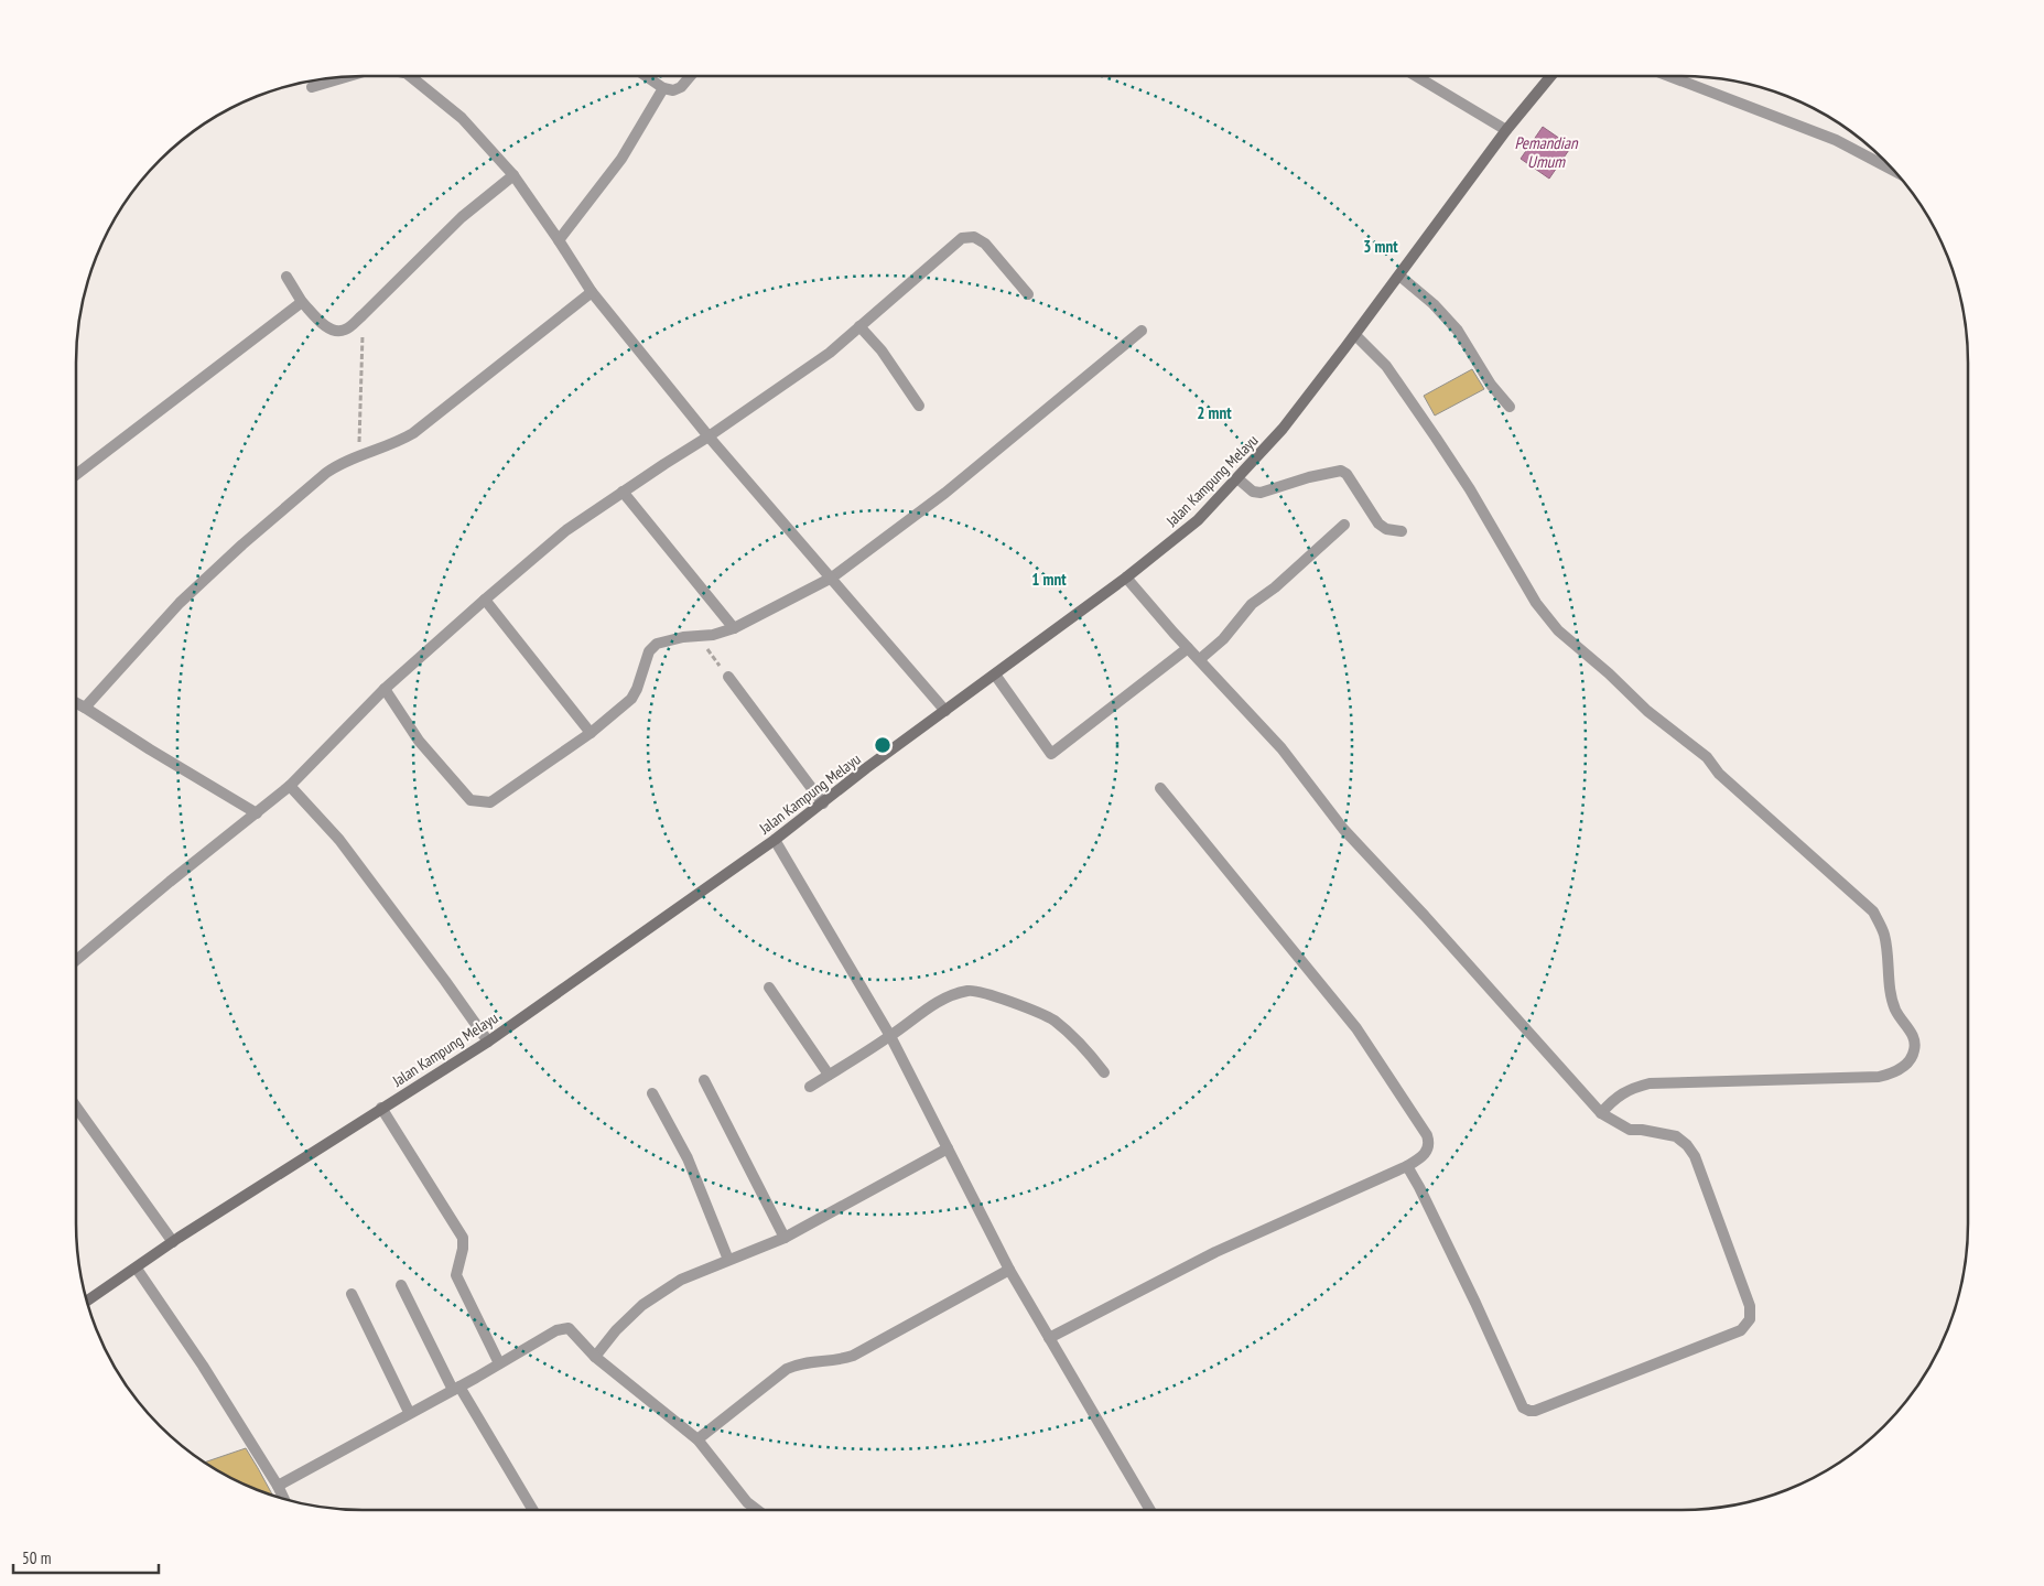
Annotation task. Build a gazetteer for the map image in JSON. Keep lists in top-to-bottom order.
{
  "streets": {
    "main road": ["Jalan Kampung Melayu"]
  },
  "water": ["Pemandian Umum"],
  "scale_bar": "50 m",
  "rings": ["3 mnt", "2 mnt", "1 mnt"]
}
